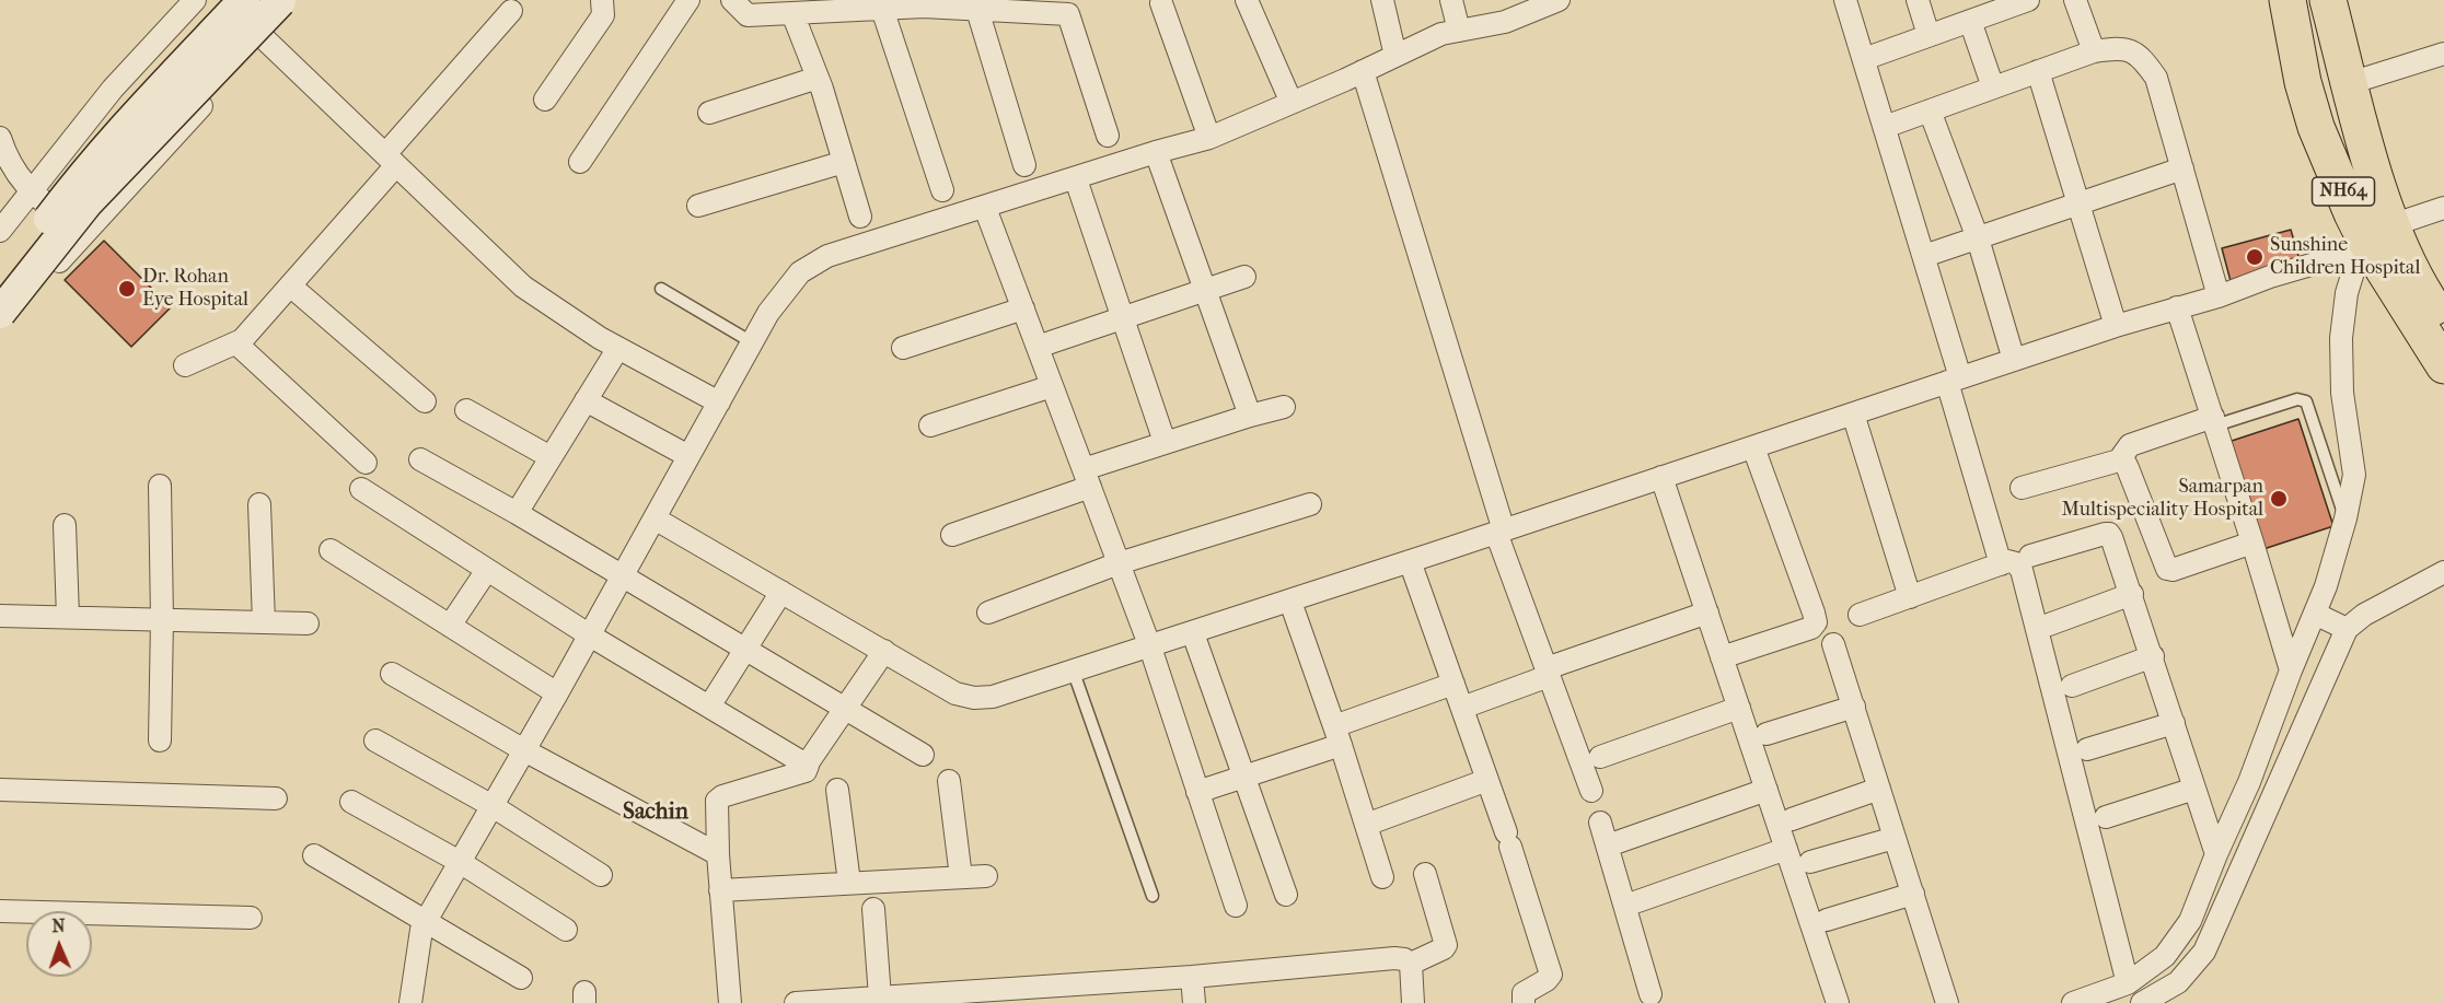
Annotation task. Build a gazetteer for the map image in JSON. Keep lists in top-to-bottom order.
{
  "streets": {
    "highway": ["NH64"]
  },
  "districts": ["Sachin"],
  "places": ["Sunshine Children Hospital", "Dr. Rohan Eye Hospital", "Samarpan Multispeciality Hospital"],
  "north": "top"
}
